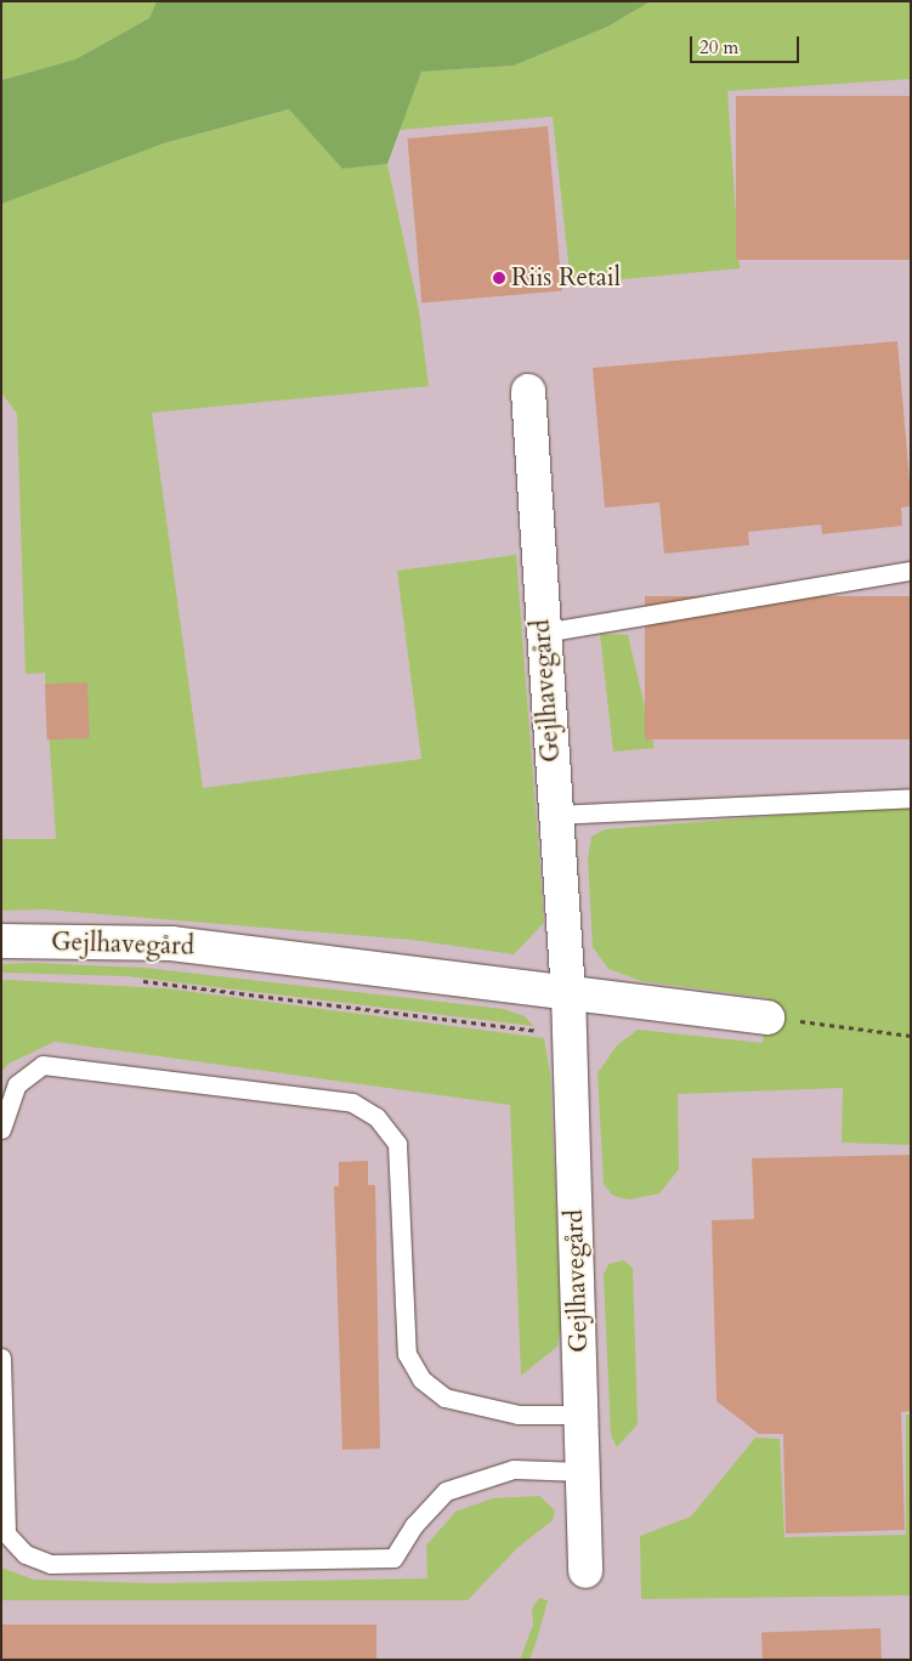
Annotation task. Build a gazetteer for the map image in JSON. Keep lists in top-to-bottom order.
{
  "streets": {
    "street": ["Gejlhavegård"]
  },
  "places": ["Riis Retail"],
  "scale_bar": "20 m"
}
